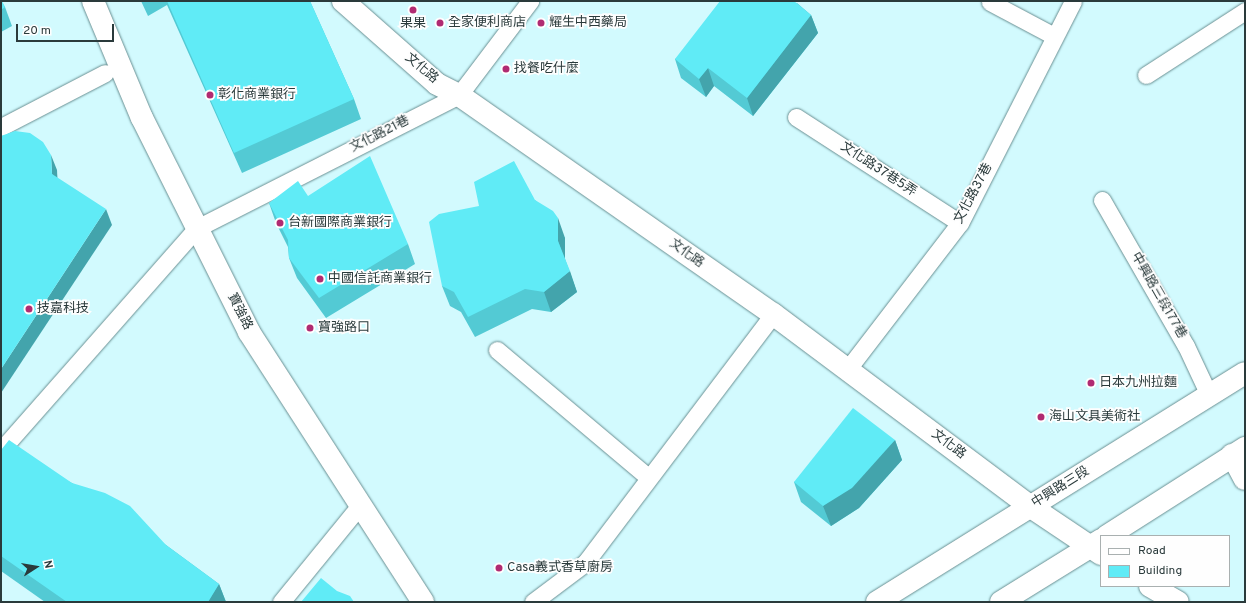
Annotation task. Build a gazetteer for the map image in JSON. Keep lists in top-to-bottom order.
{
  "streets": {
    "street": ["文化路", "寶強路", "中興路三段"],
    "lane": [
      "文化路21巷",
      "文化路37巷5弄",
      "文化路37巷",
      "中興路三段177巷"
    ]
  },
  "crossings": [
    ["文化路", "文化路21巷"],
    ["文化路", "文化路37巷"],
    ["文化路", "中興路三段"],
    ["文化路21巷", "寶強路"],
    ["文化路37巷5弄", "文化路37巷"],
    ["中興路三段177巷", "中興路三段"]
  ],
  "places": [
    "果果",
    "全家便利商店",
    "耀生中西藥局",
    "找餐吃什麼",
    "彰化商業銀行",
    "台新國際商業銀行",
    "中國信託商業銀行",
    "技嘉科技",
    "寶強路口",
    "日本九州拉麵",
    "海山文具美術社",
    "Casa義式香草廚房"
  ],
  "legend": ["Road", "Building"],
  "scale_bar": "20 m",
  "north": "right"
}
